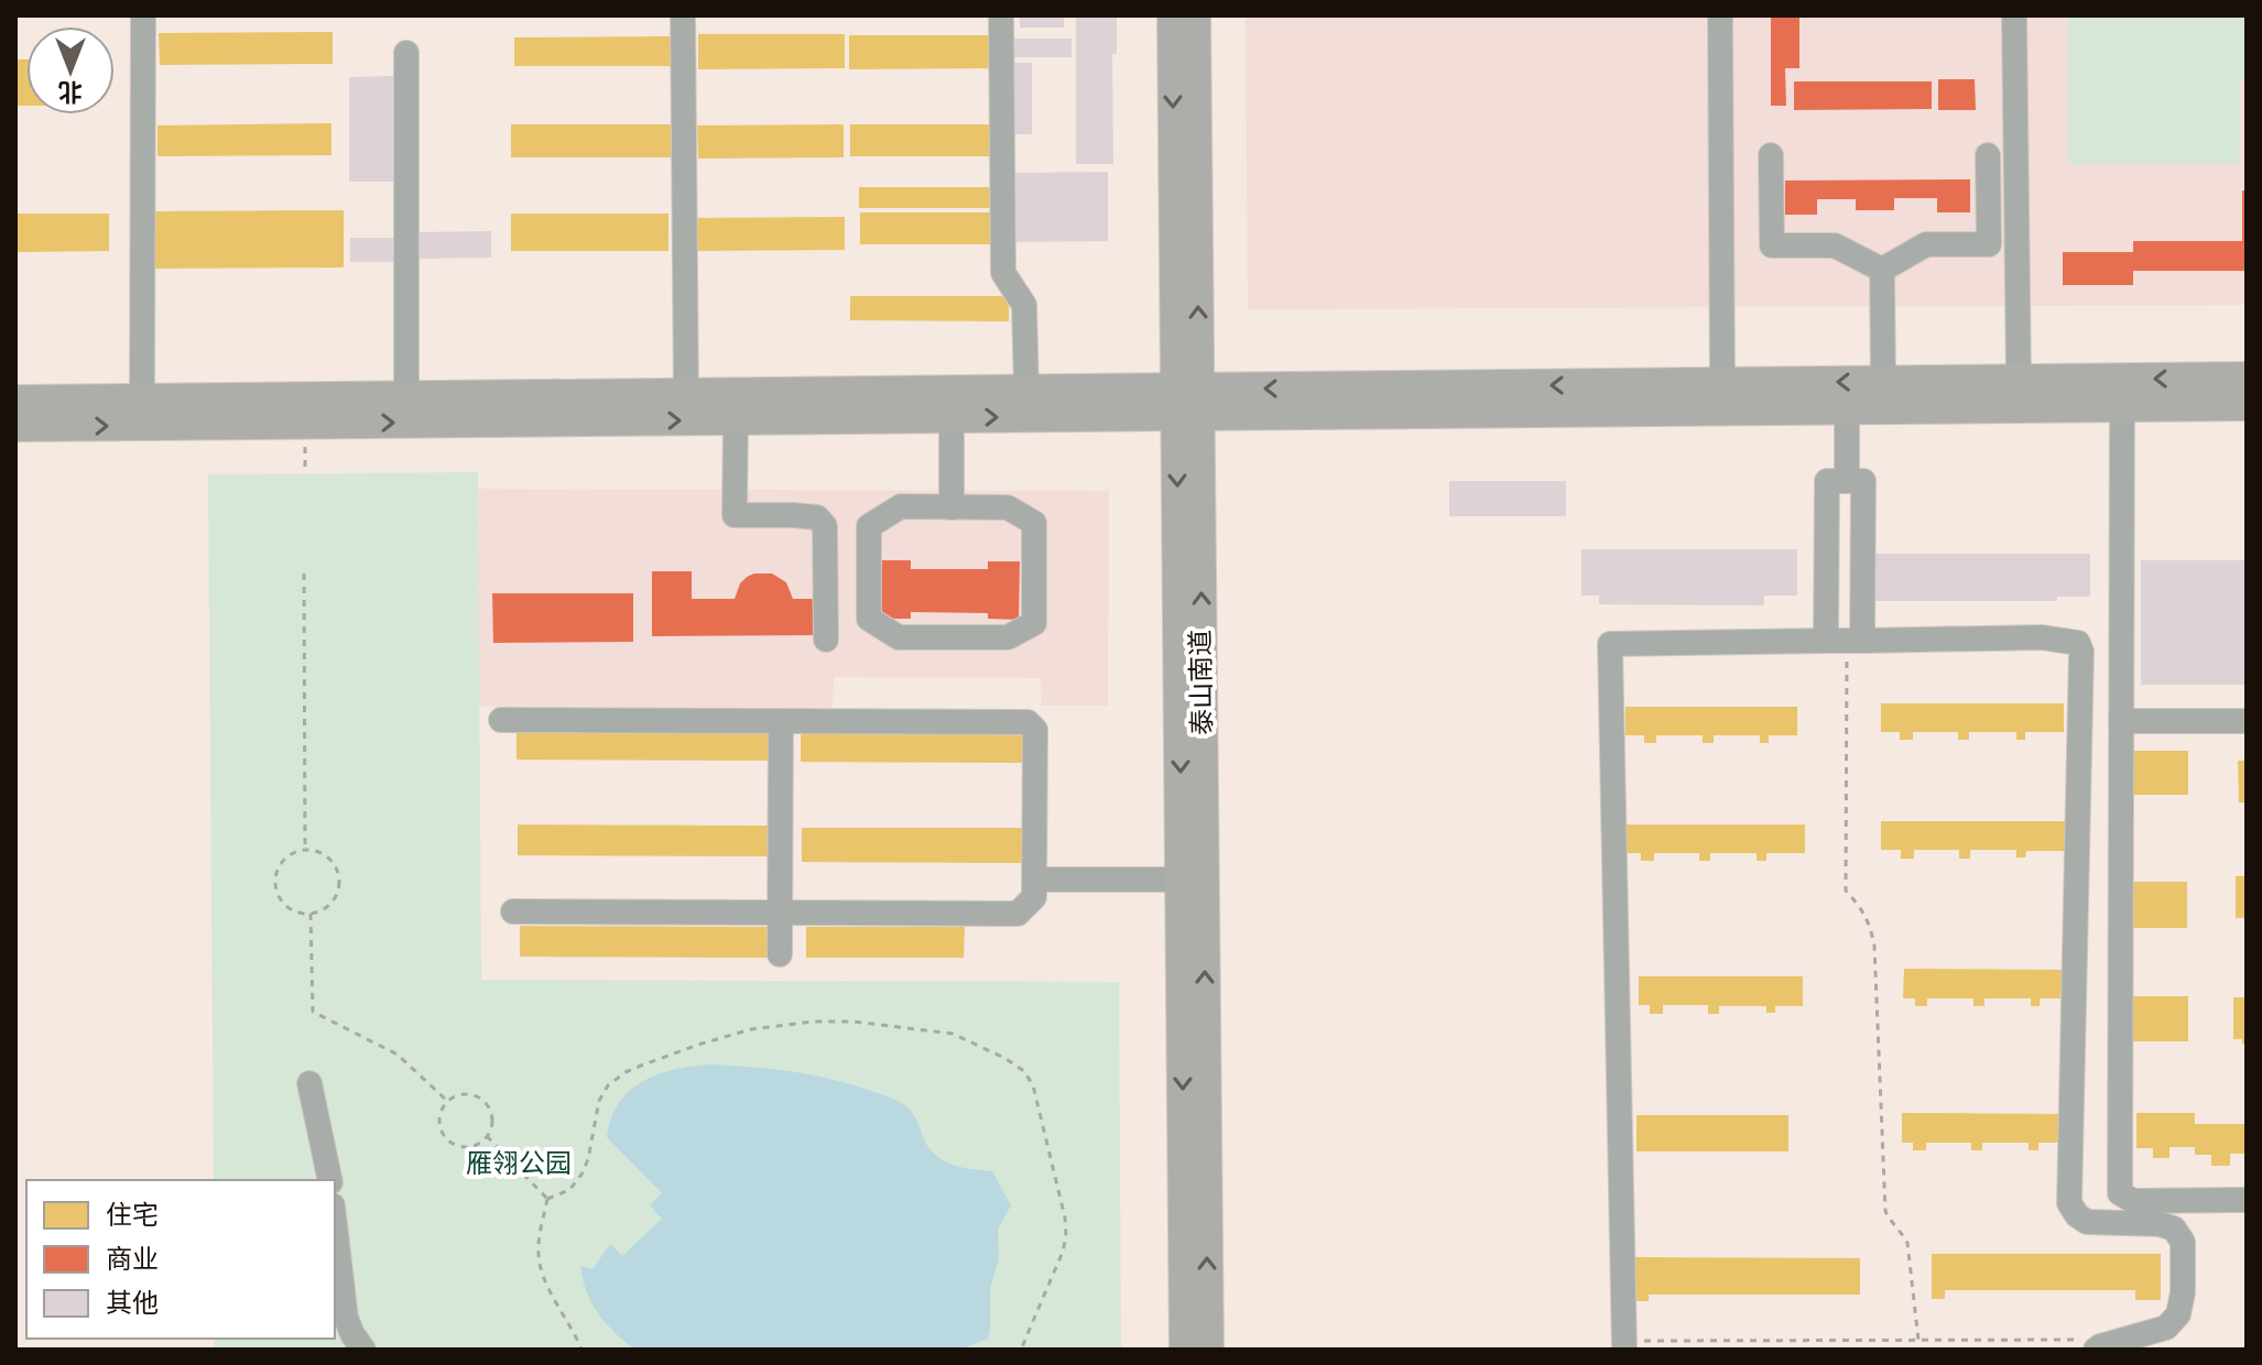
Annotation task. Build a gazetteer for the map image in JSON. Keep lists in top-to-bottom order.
{
  "streets": {
    "main road": ["泰山南道"]
  },
  "parks": ["雁翎公园"],
  "legend": ["住宅", "商业", "其他"],
  "north": "bottom"
}
